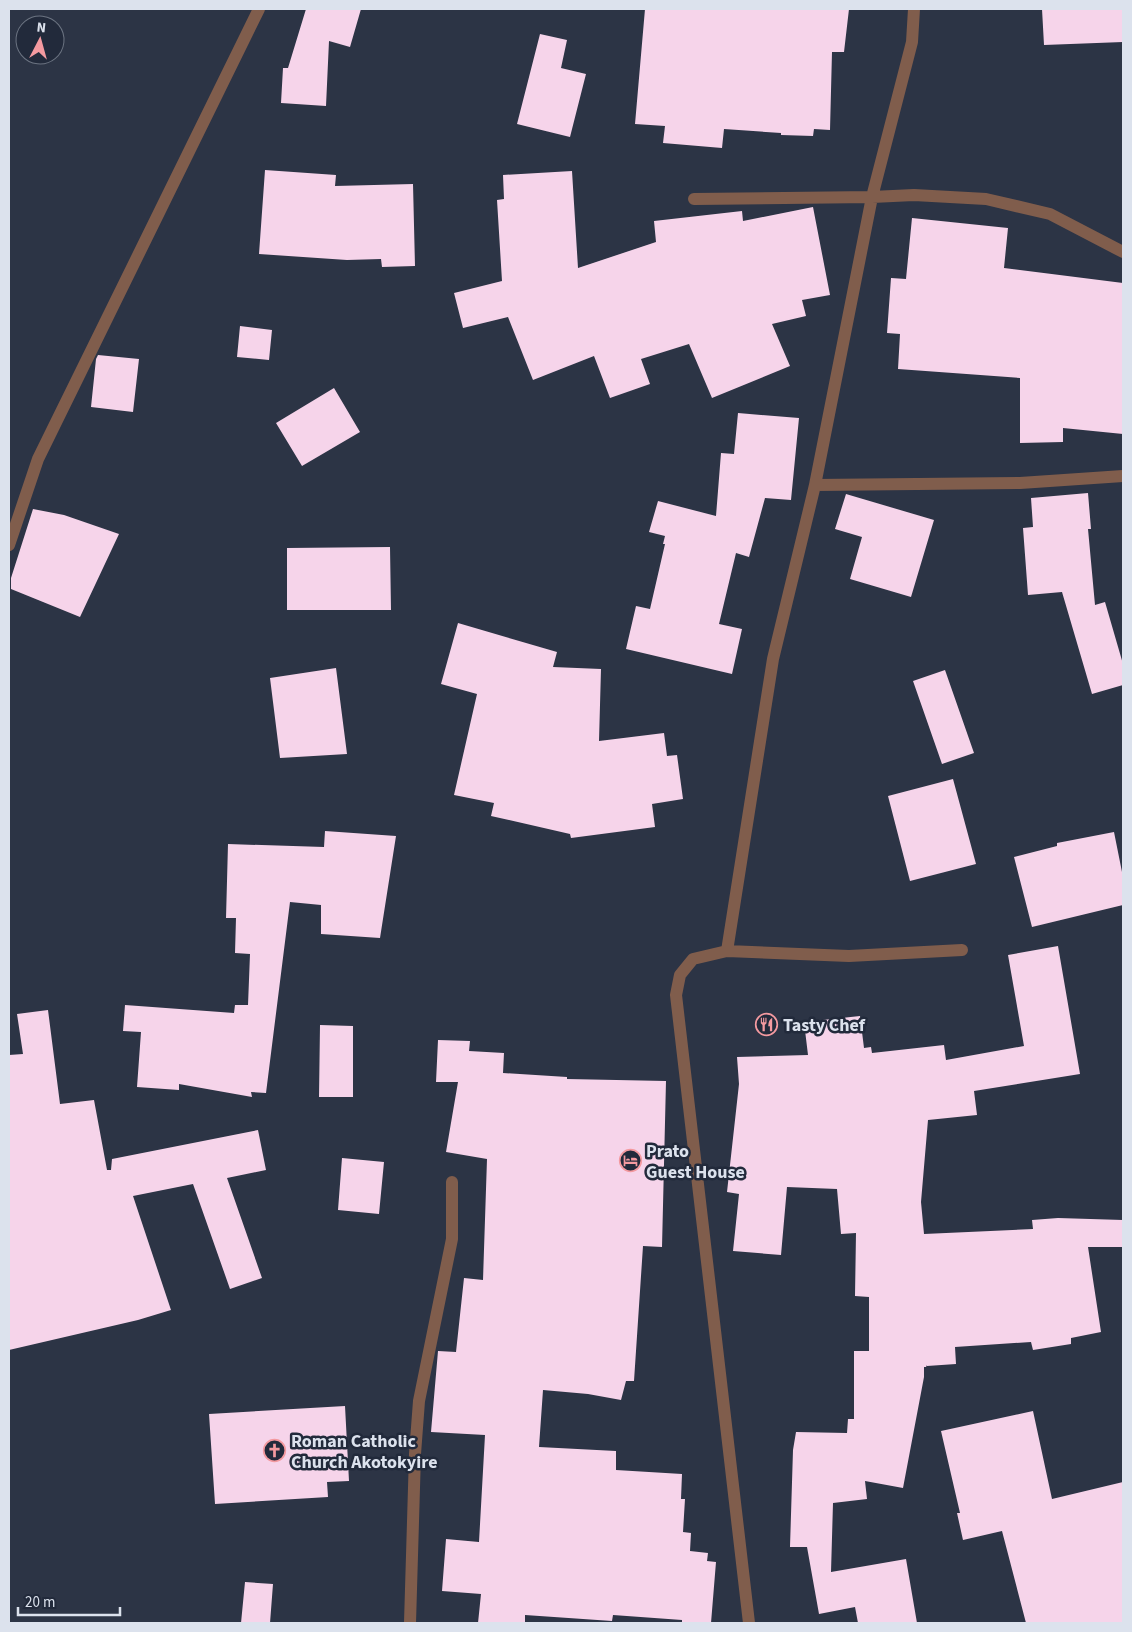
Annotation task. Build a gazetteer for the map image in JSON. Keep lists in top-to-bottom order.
{
  "places": {
    "restaurant": ["Tasty Chef"],
    "hotel": ["Prato Guest House"],
    "church": ["Roman Catholic Church Akotokyire"]
  },
  "scale_bar": "20 m",
  "north": "top"
}
